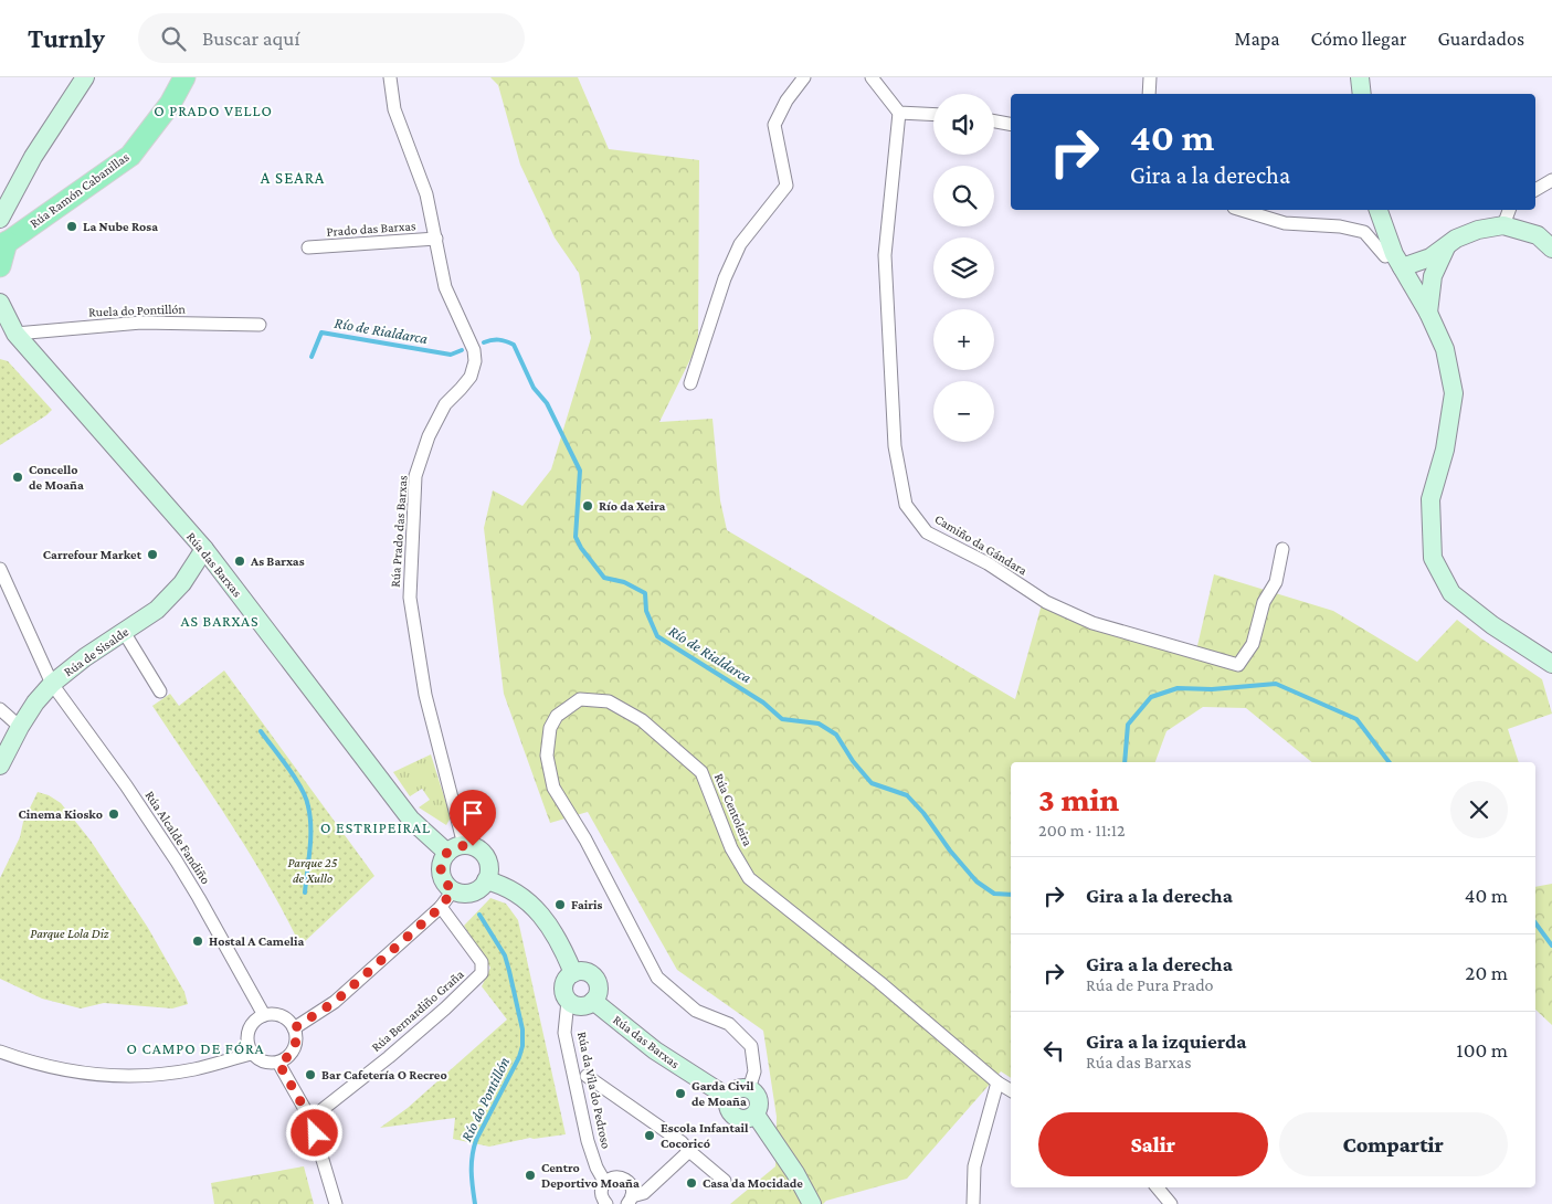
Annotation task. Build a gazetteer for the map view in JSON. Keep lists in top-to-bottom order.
{
  "streets": {
    "main road": ["Rúa Ramón Cabanillas"],
    "street": [
      "Prado das Barxas",
      "Ruela do Pontillón",
      "Rúa Prado das Barxas",
      "Camiño da Gándara",
      "Rúa das Barxas",
      "Rúa de Sisalde",
      "Rúa Centoleira",
      "Rúa Alcalde Fandiño",
      "Rúa Bernardiño Graña",
      "Rúa da Vila do Pedroso"
    ]
  },
  "crossings": [
    ["Prado das Barxas", "Rúa Prado das Barxas"],
    ["Ruela do Pontillón", "Rúa das Barxas"],
    ["Rúa Prado das Barxas", "Rúa das Barxas"],
    ["Rúa das Barxas", "Rúa de Sisalde"],
    ["Rúa das Barxas", "Rúa Centoleira"],
    ["Rúa das Barxas", "Rúa da Vila do Pedroso"],
    ["Rúa de Sisalde", "Rúa Alcalde Fandiño"]
  ],
  "districts": [
    "O PRADO VELLO",
    "A SEARA",
    "AS BARXAS",
    "O ESTRIPEIRAL",
    "O CAMPO DE FÓRA"
  ],
  "water": ["Río de Rialdarca", "Río do Pontillón"],
  "parks": ["Parque 25 de Xullo", "Parque Lola Diz"],
  "places": [
    "La Nube Rosa",
    "Concello de Moaña",
    "Río da Xeira",
    "Carrefour Market",
    "As Barxas",
    "Cinema Kiosko",
    "Fairis",
    "Hostal A Camelia",
    "Bar Cafetería O Recreo",
    "Garda Civil de Moaña",
    "Escola Infantail Cocoricó",
    "Centro Deportivo Moaña",
    "Casa da Mocidade"
  ],
  "page": {
    "header": "Turnly",
    "search": "Buscar aquí",
    "nav": ["Mapa", "Cómo llegar", "Guardados"],
    "map_buttons": ["+", "−"],
    "turn": ["40 m", "Gira a la derecha"],
    "heading": ["3 min", "200 m · 11:12"],
    "list": [
      {
        "name": "Gira a la derecha",
        "value": "40 m"
      },
      {
        "name": "Gira a la derecha",
        "note": "Rúa de Pura Prado",
        "value": "20 m"
      },
      {
        "name": "Gira a la izquierda",
        "note": "Rúa das Barxas",
        "value": "100 m"
      }
    ],
    "buttons": ["Salir", "Compartir"]
  }
}
